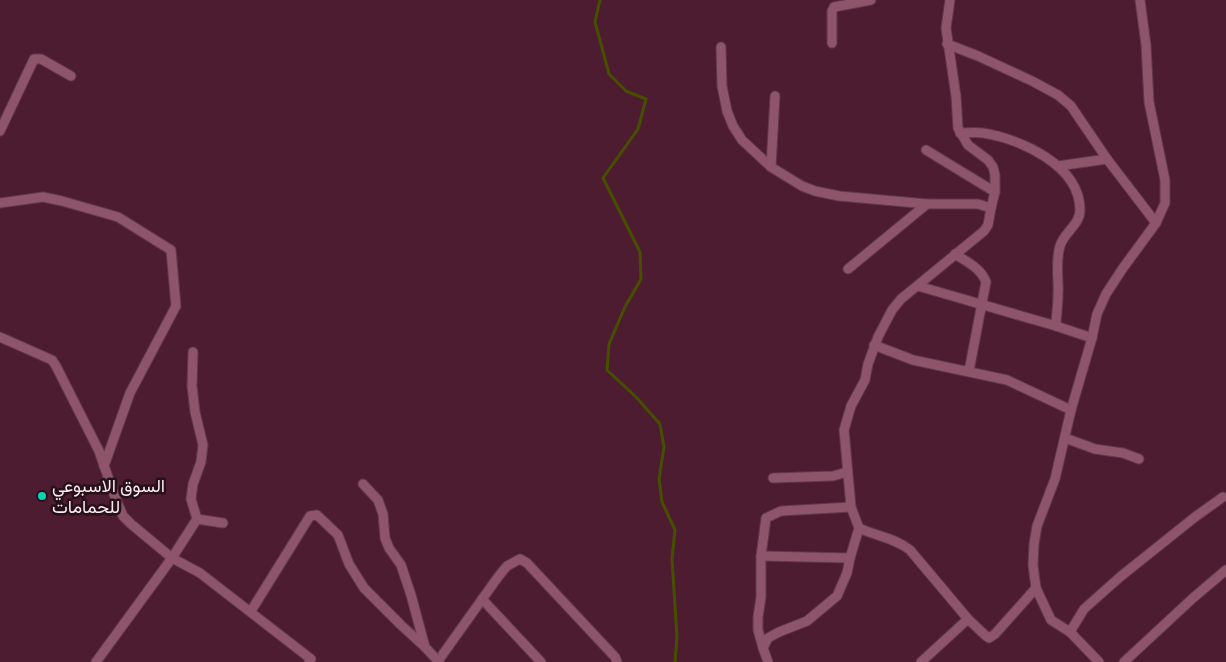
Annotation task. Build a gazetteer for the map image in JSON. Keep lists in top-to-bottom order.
{
  "places": ["السوق الاسبوعي للحمامات"]
}
